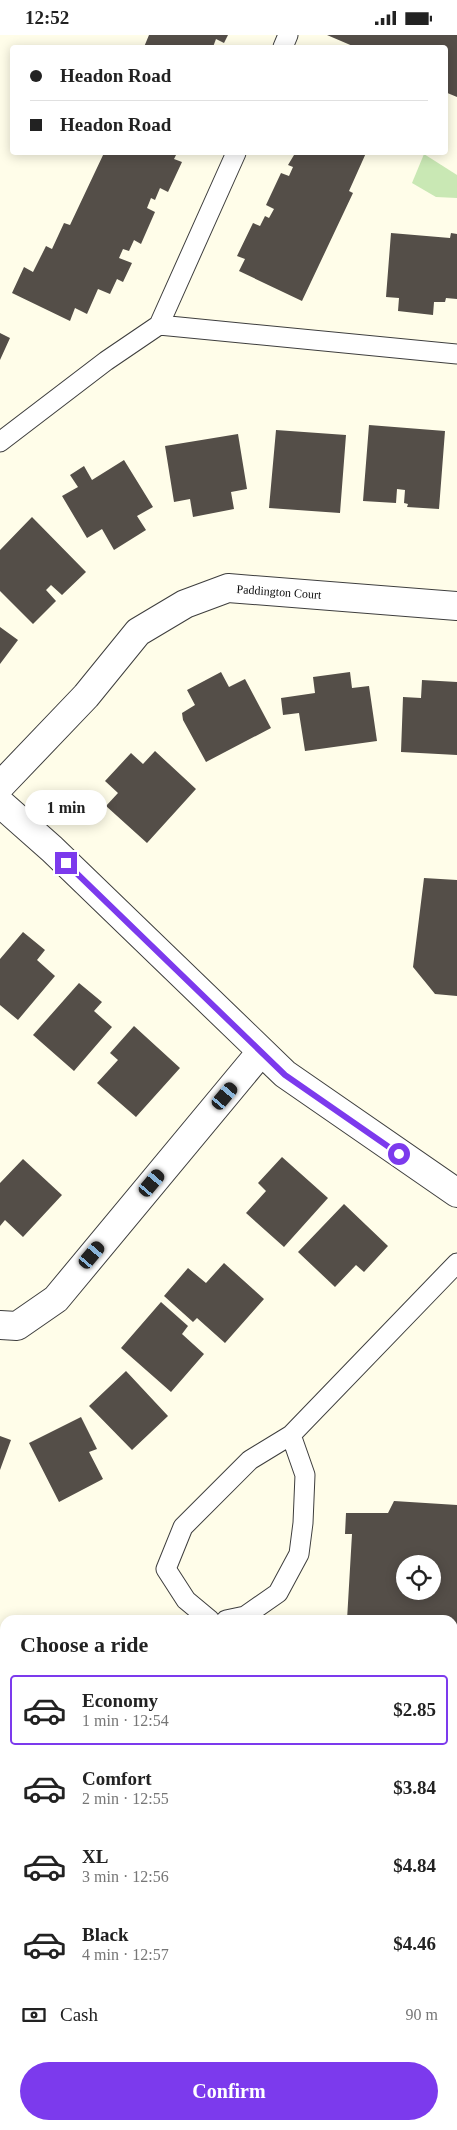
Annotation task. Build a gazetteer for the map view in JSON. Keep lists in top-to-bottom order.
{
  "streets": {
    "street": ["Paddington Court"]
  },
  "page": {
    "status": "12:52",
    "banner": ["Headon Road", "Headon Road"],
    "bubble": "1 min",
    "heading": "Choose a ride",
    "list": [
      {
        "name": "Economy",
        "note": "1 min · 12:54",
        "value": "$2.85"
      },
      {
        "name": "Comfort",
        "note": "2 min · 12:55",
        "value": "$3.84"
      },
      {
        "name": "XL",
        "note": "3 min · 12:56",
        "value": "$4.84"
      },
      {
        "name": "Black",
        "note": "4 min · 12:57",
        "value": "$4.46"
      }
    ],
    "pay": ["Cash", "90 m"],
    "buttons": "Confirm"
  }
}
